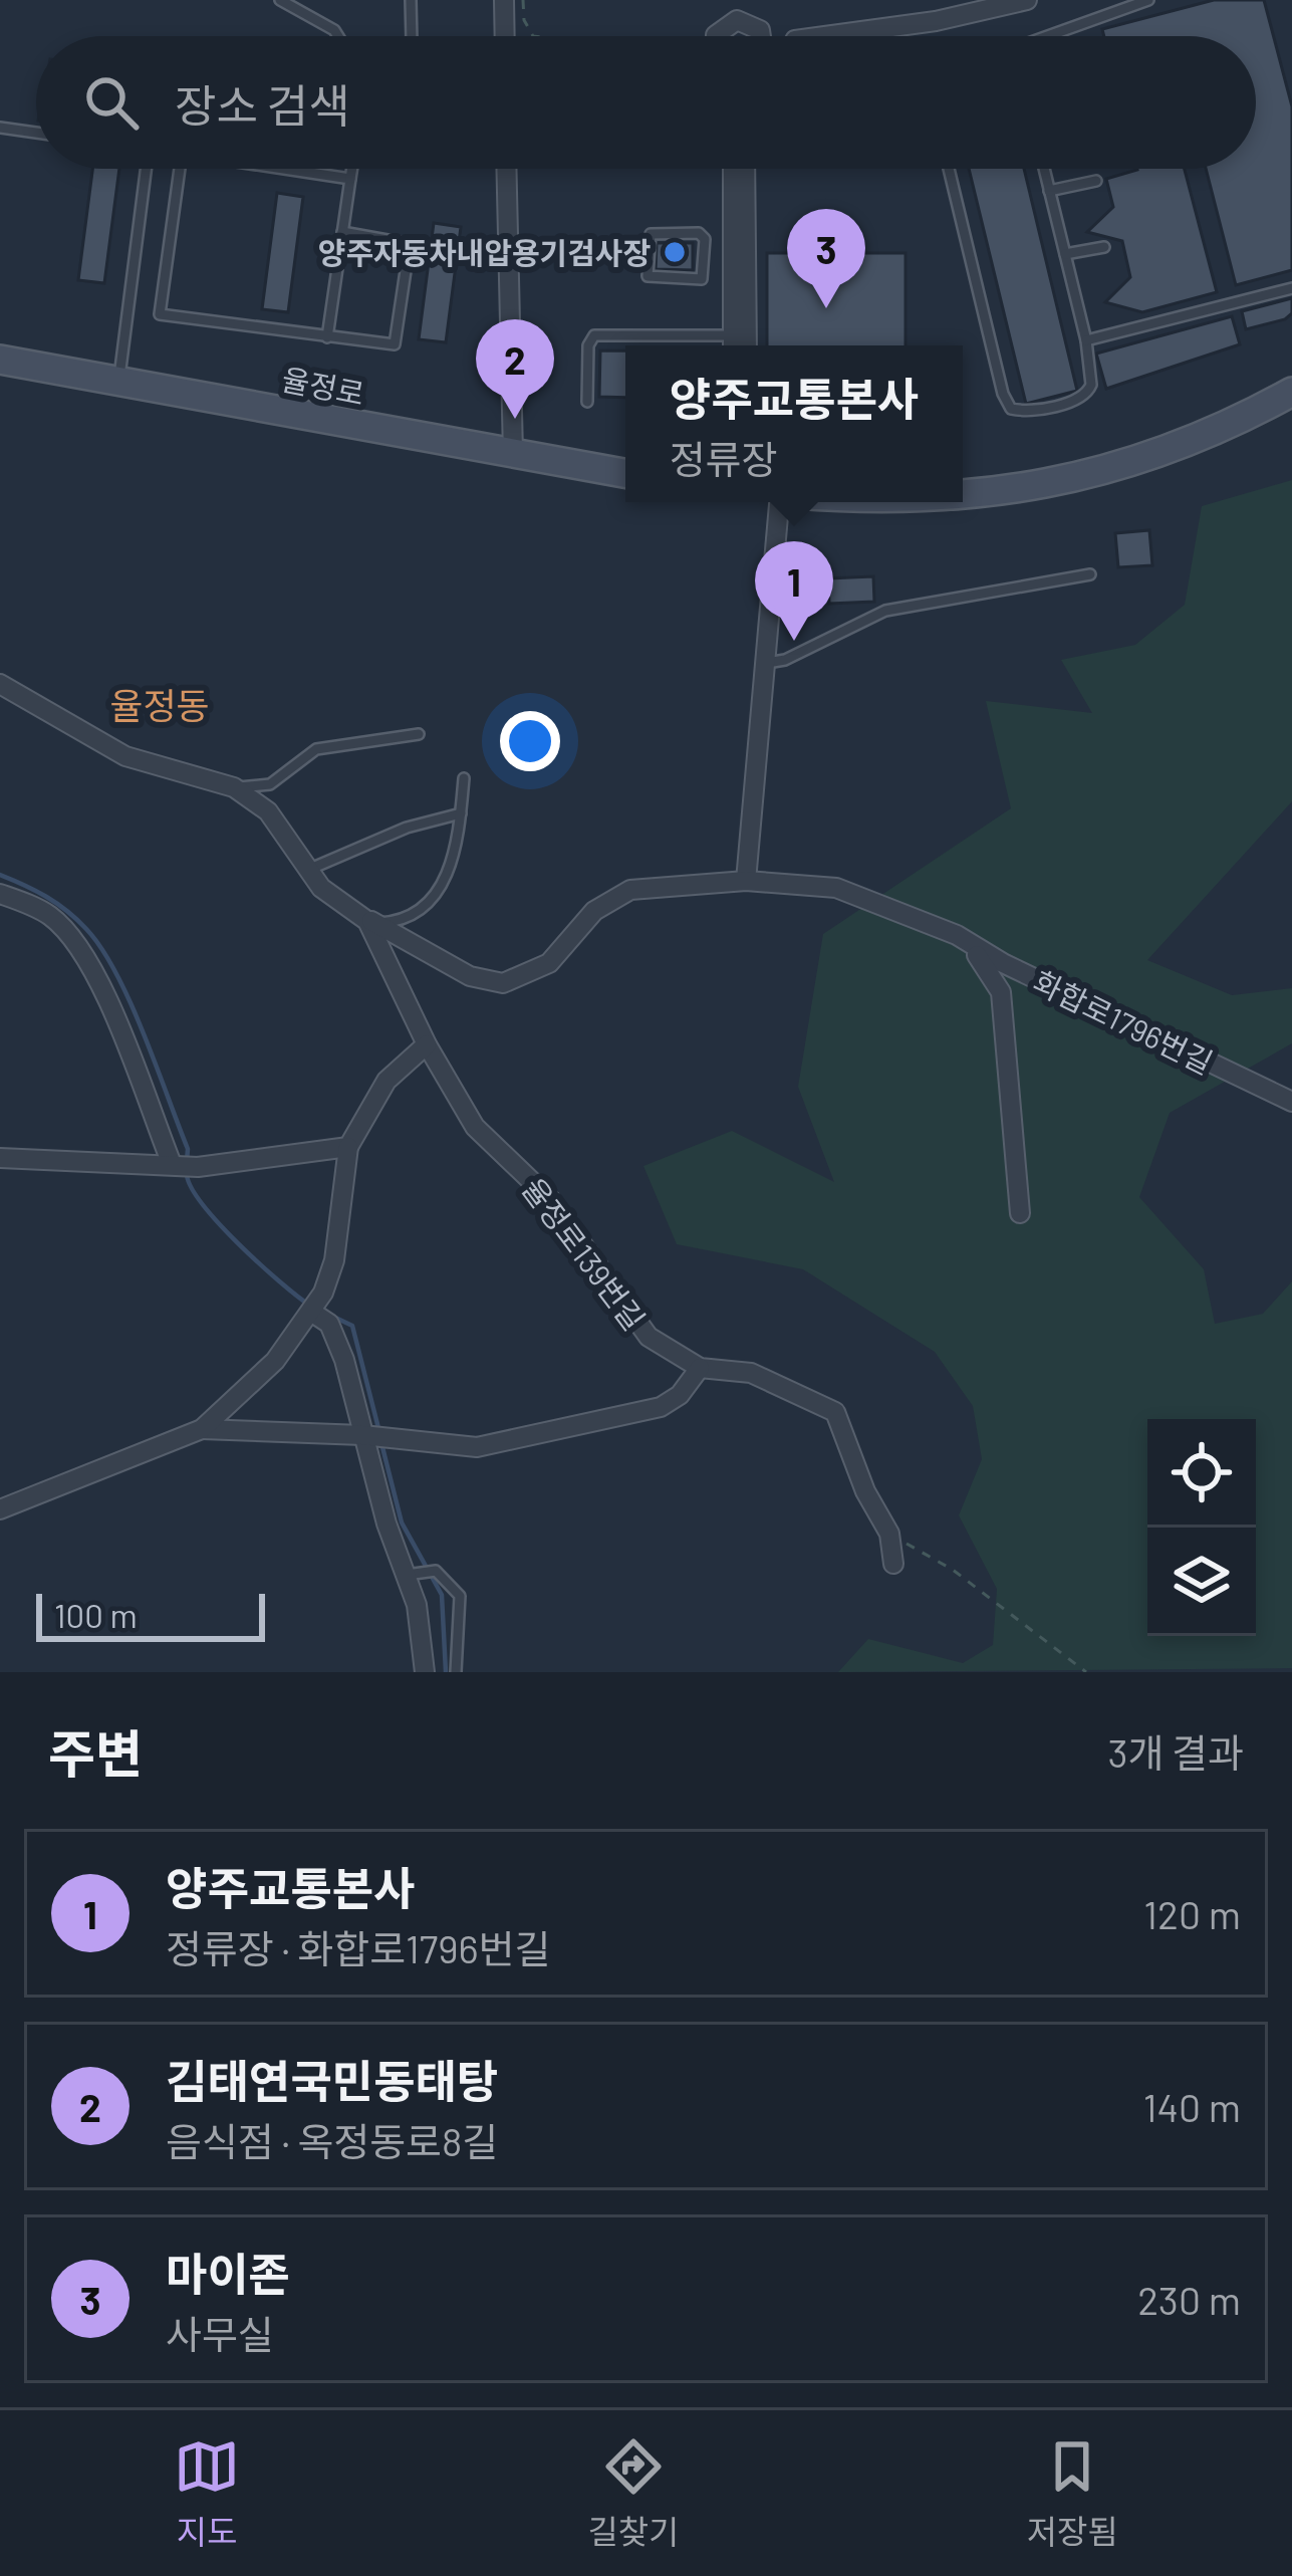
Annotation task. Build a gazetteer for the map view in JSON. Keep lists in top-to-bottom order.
{
  "streets": {
    "main road": ["율정로"],
    "street": ["화합로1796번길", "율정로139번길"]
  },
  "crossings": [
    ["화합로1796번길", "율정로139번길"]
  ],
  "districts": ["율정동"],
  "places": ["양주자동차내압용기검사장"],
  "scale_bar": "100 m",
  "page": {
    "search": "장소 검색",
    "pins": ["3", "2", "1"],
    "popup": ["양주교통본사", "정류장"],
    "scale": "100 m",
    "heading": ["주변", "3개 결과"],
    "list": [
      {
        "mark": "1",
        "name": "양주교통본사",
        "note": "정류장 · 화합로1796번길",
        "value": "120 m"
      },
      {
        "mark": "2",
        "name": "김태연국민동태탕",
        "note": "음식점 · 옥정동로8길",
        "value": "140 m"
      },
      {
        "mark": "3",
        "name": "마이존",
        "note": "사무실",
        "value": "230 m"
      }
    ],
    "nav": ["지도", "길찾기", "저장됨"]
  }
}
